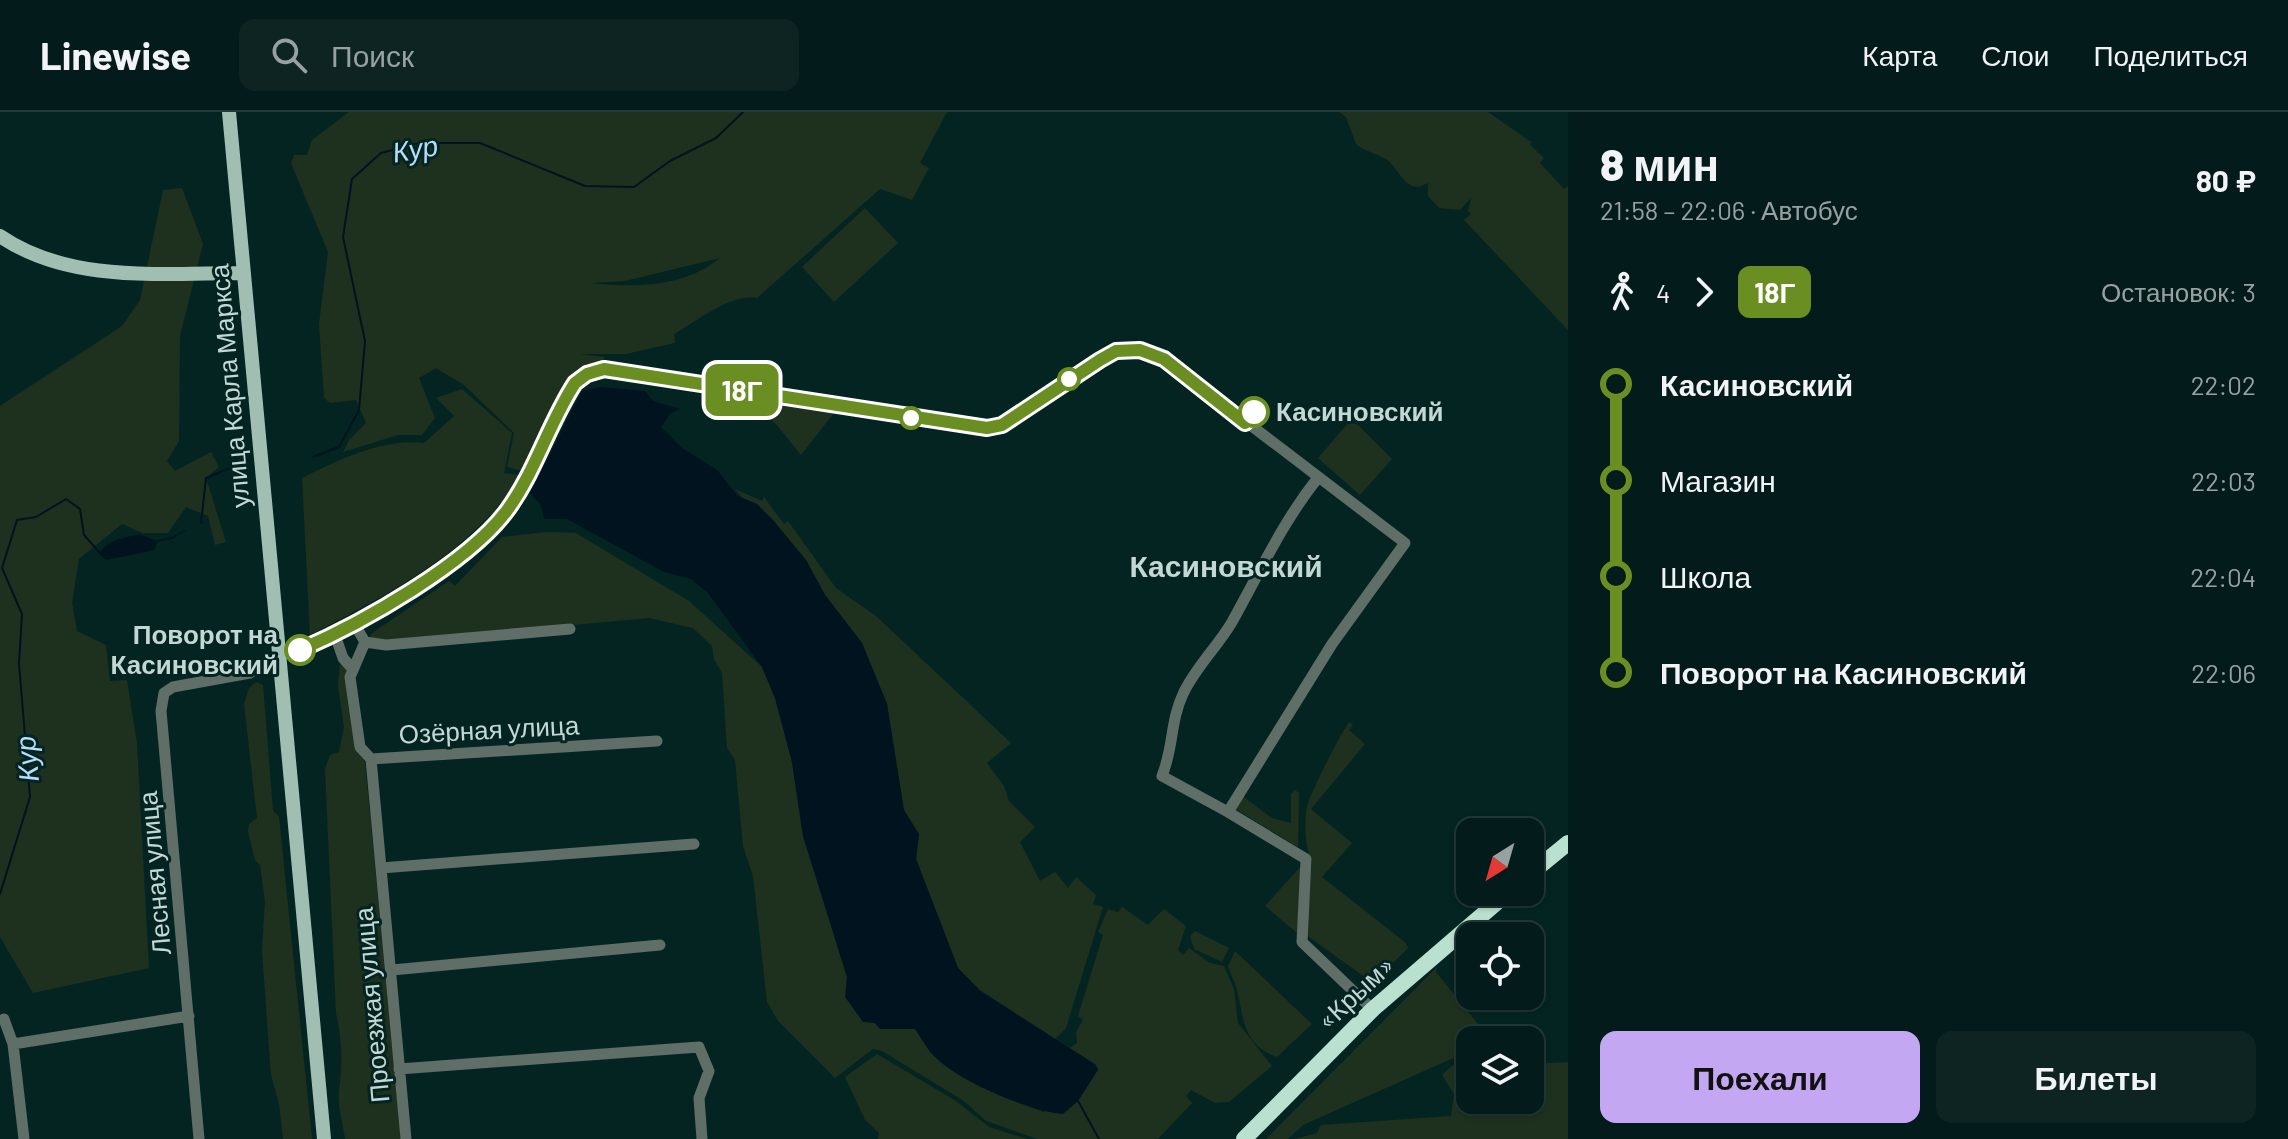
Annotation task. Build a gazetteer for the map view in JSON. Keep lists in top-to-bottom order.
{
  "streets": {
    "highway": ["«Крым»"],
    "main road": ["улица Карла Маркса"],
    "street": ["Озёрная улица", "Лесная улица", "Проезжая улица"]
  },
  "crossings": [
    ["улица Карла Маркса", "Лесная улица"],
    ["Озёрная улица", "Проезжая улица"]
  ],
  "districts": ["Касиновский"],
  "water": ["Кур"],
  "places": ["Касиновский", "Поворот на Касиновский"],
  "lines": ["bus line 18Г"],
  "north": "bottom left",
  "page": {
    "header": "Linewise",
    "search": "Поиск",
    "nav": ["Карта", "Слои", "Поделиться"],
    "on_map": "18Г",
    "heading": ["8 мин", "21:58 – 22:06 · Автобус", "80 ₽"],
    "legs": ["4", "18Г", "Остановок: 3"],
    "list": [
      {
        "name": "Касиновский",
        "value": "22:02"
      },
      {
        "name": "Магазин",
        "value": "22:03"
      },
      {
        "name": "Школа",
        "value": "22:04"
      },
      {
        "name": "Поворот на Касиновский",
        "value": "22:06"
      }
    ],
    "buttons": ["Поехали", "Билеты"]
  }
}
